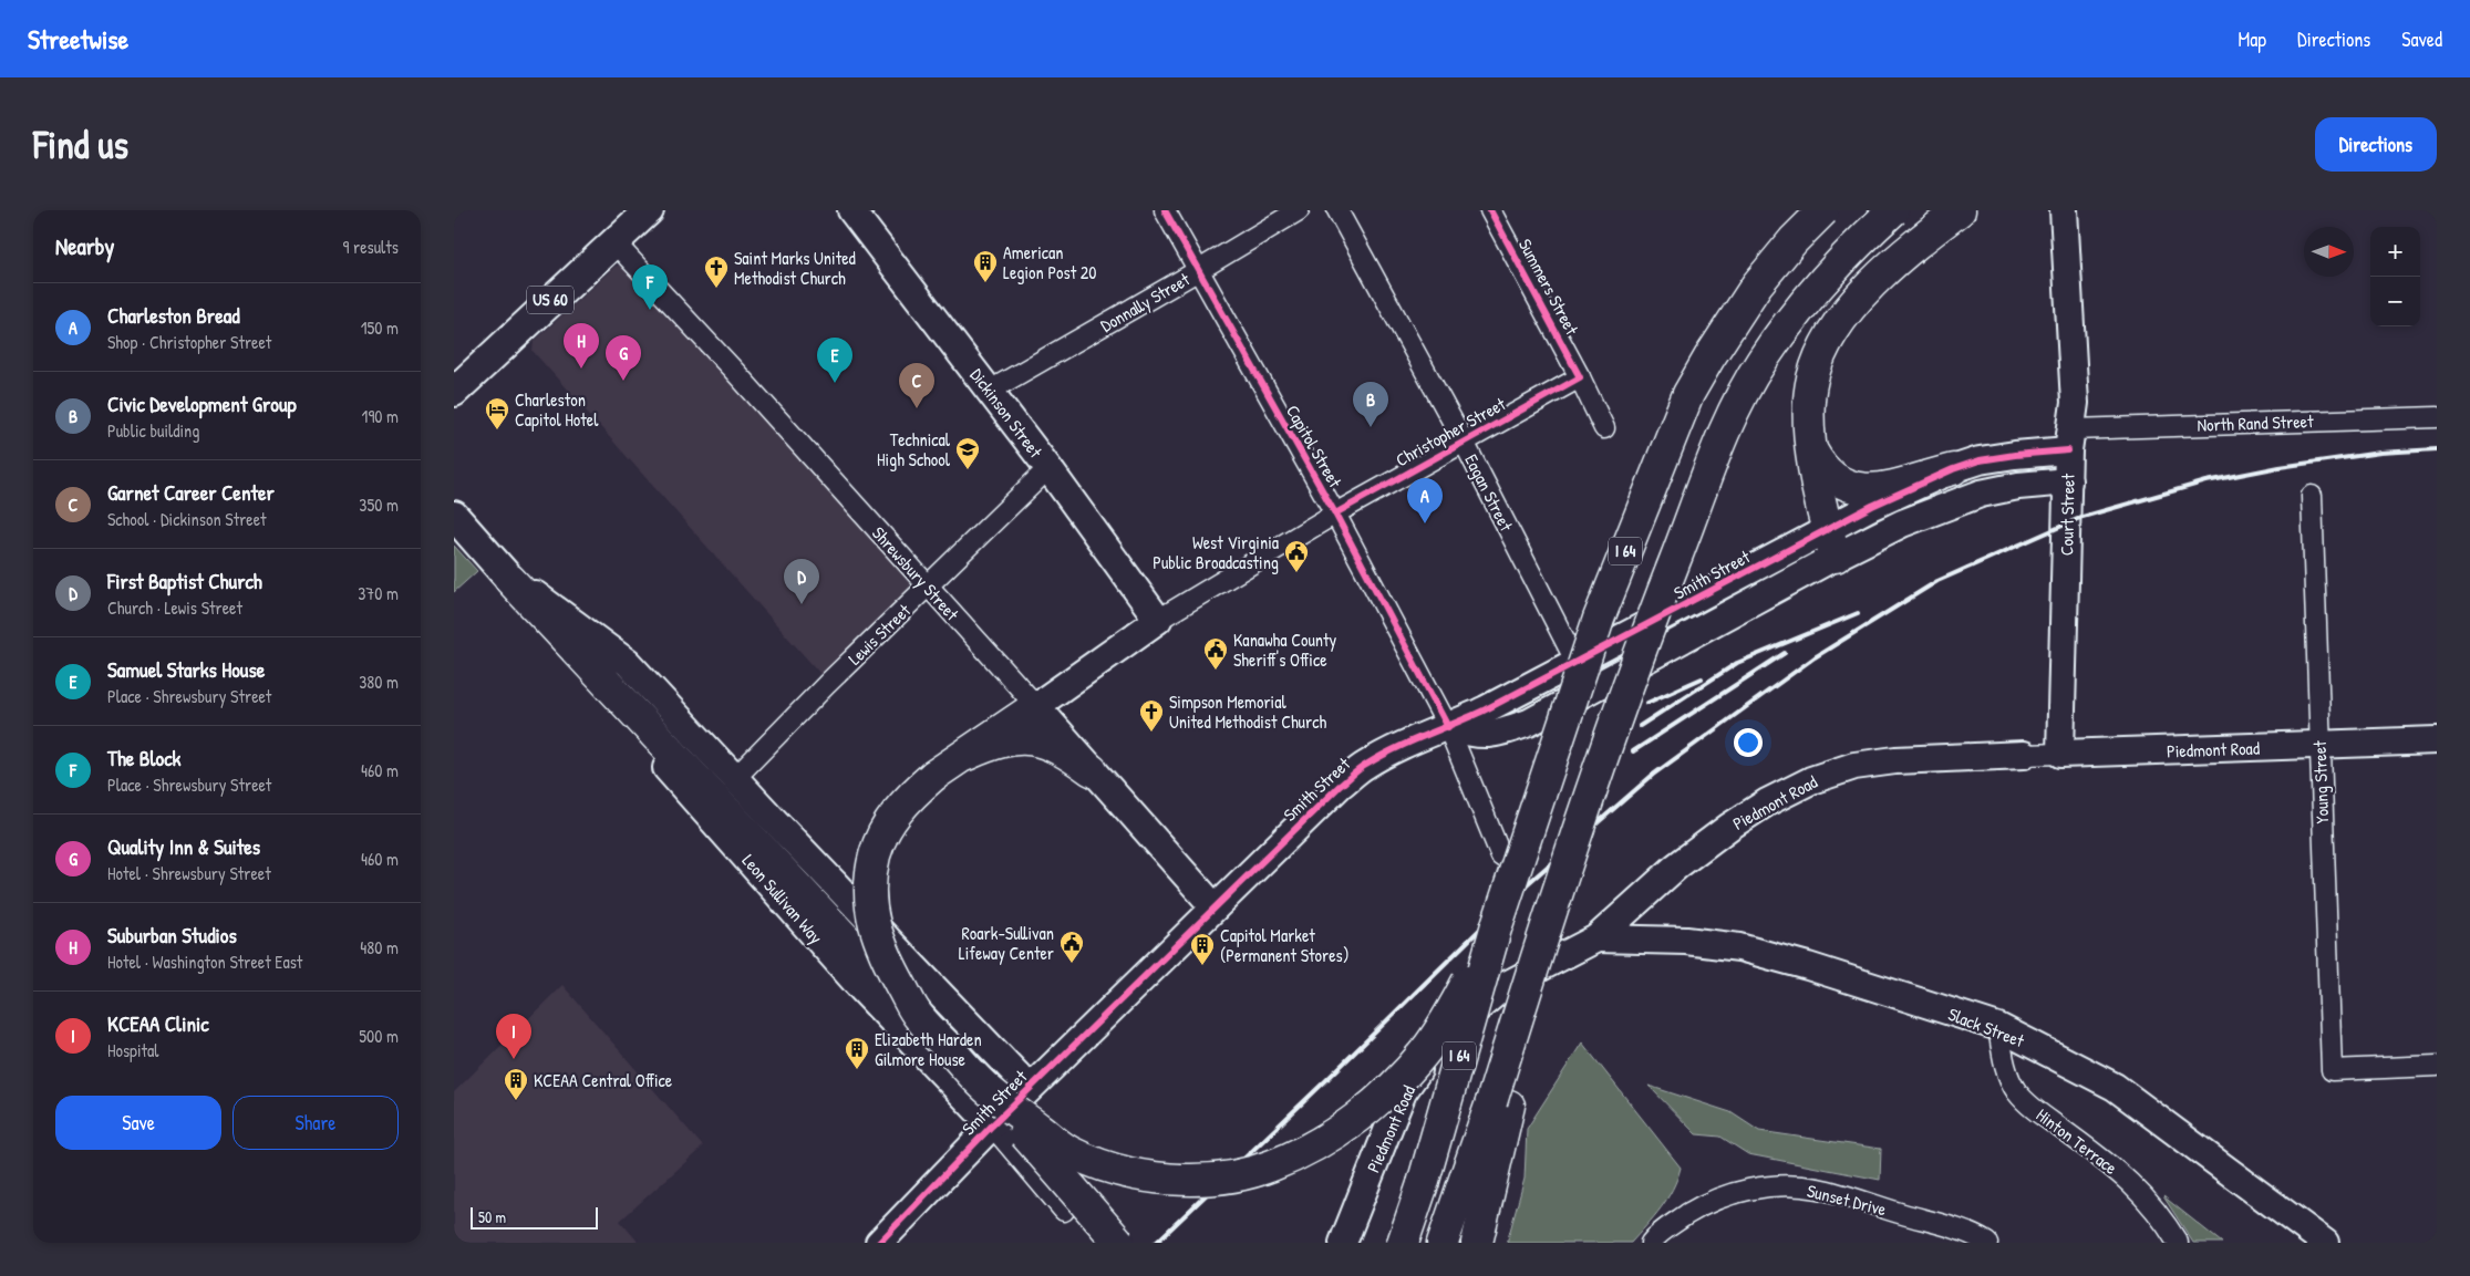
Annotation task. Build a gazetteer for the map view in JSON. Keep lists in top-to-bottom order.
{
  "streets": {
    "highway": ["I 64"],
    "main road": ["US 60", "Leon Sullivan Way"],
    "street": [
      "Summers Street",
      "Donnally Street",
      "Dickinson Street",
      "North Rand Street",
      "Christopher Street",
      "Capitol Street",
      "Eagan Street",
      "Court Street",
      "Shrewsbury Street",
      "Smith Street",
      "Lewis Street",
      "Piedmont Road",
      "Young Street",
      "Slack Street",
      "Hinton Terrace",
      "Sunset Drive"
    ]
  },
  "crossings": [
    ["Summers Street", "Christopher Street"],
    ["US 60", "Shrewsbury Street"],
    ["Donnally Street", "Dickinson Street"],
    ["Donnally Street", "Capitol Street"],
    ["Dickinson Street", "Christopher Street"],
    ["Dickinson Street", "Lewis Street"],
    ["North Rand Street", "Court Street"],
    ["North Rand Street", "Smith Street"],
    ["Christopher Street", "Capitol Street"],
    ["Christopher Street", "Eagan Street"],
    ["Christopher Street", "Shrewsbury Street"],
    ["Capitol Street", "Smith Street"],
    ["Eagan Street", "Smith Street"],
    ["Court Street", "Smith Street"],
    ["Court Street", "Piedmont Road"],
    ["Shrewsbury Street", "Smith Street"],
    ["Shrewsbury Street", "Lewis Street"],
    ["Smith Street", "Leon Sullivan Way"],
    ["Lewis Street", "Leon Sullivan Way"],
    ["Piedmont Road", "Young Street"],
    ["Piedmont Road", "Slack Street"],
    ["Slack Street", "Hinton Terrace"]
  ],
  "places": {
    "building": [
      "American Legion Post 20",
      "Capitol Market (Permanent Stores)",
      "Elizabeth Harden Gilmore House",
      "KCEAA Central Office"
    ],
    "church": ["Saint Marks United Methodist Church", "Simpson Memorial United Methodist Church"],
    "hotel": ["Charleston Capitol Hotel"],
    "school or university": ["Technical High School"],
    "public building": ["West Virginia Public Broadcasting", "Kanawha County Sheriff's Office", "Roark-Sullivan Lifeway Center"]
  },
  "scale_bar": "50 m",
  "north": "right",
  "page": {
    "header": "Streetwise",
    "nav": ["Map", "Directions", "Saved"],
    "buttons": [
      "Directions",
      ["Save", "Share"]
    ],
    "title": "Find us",
    "heading": ["Nearby", "9 results"],
    "map_buttons": ["+", "−"],
    "pins": [
      "F",
      "H",
      "G",
      "E",
      "C",
      "B",
      "A",
      "D",
      "I"
    ],
    "list": [
      {
        "mark": "A",
        "name": "Charleston Bread",
        "note": "Shop · Christopher Street",
        "value": "150 m"
      },
      {
        "mark": "B",
        "name": "Civic Development Group",
        "note": "Public building",
        "value": "190 m"
      },
      {
        "mark": "C",
        "name": "Garnet Career Center",
        "note": "School · Dickinson Street",
        "value": "350 m"
      },
      {
        "mark": "D",
        "name": "First Baptist Church",
        "note": "Church · Lewis Street",
        "value": "370 m"
      },
      {
        "mark": "E",
        "name": "Samuel Starks House",
        "note": "Place · Shrewsbury Street",
        "value": "380 m"
      },
      {
        "mark": "F",
        "name": "The Block",
        "note": "Place · Shrewsbury Street",
        "value": "460 m"
      },
      {
        "mark": "G",
        "name": "Quality Inn & Suites",
        "note": "Hotel · Shrewsbury Street",
        "value": "460 m"
      },
      {
        "mark": "H",
        "name": "Suburban Studios",
        "note": "Hotel · Washington Street East",
        "value": "480 m"
      },
      {
        "mark": "I",
        "name": "KCEAA Clinic",
        "note": "Hospital",
        "value": "500 m"
      }
    ],
    "scale": "50 m"
  }
}
